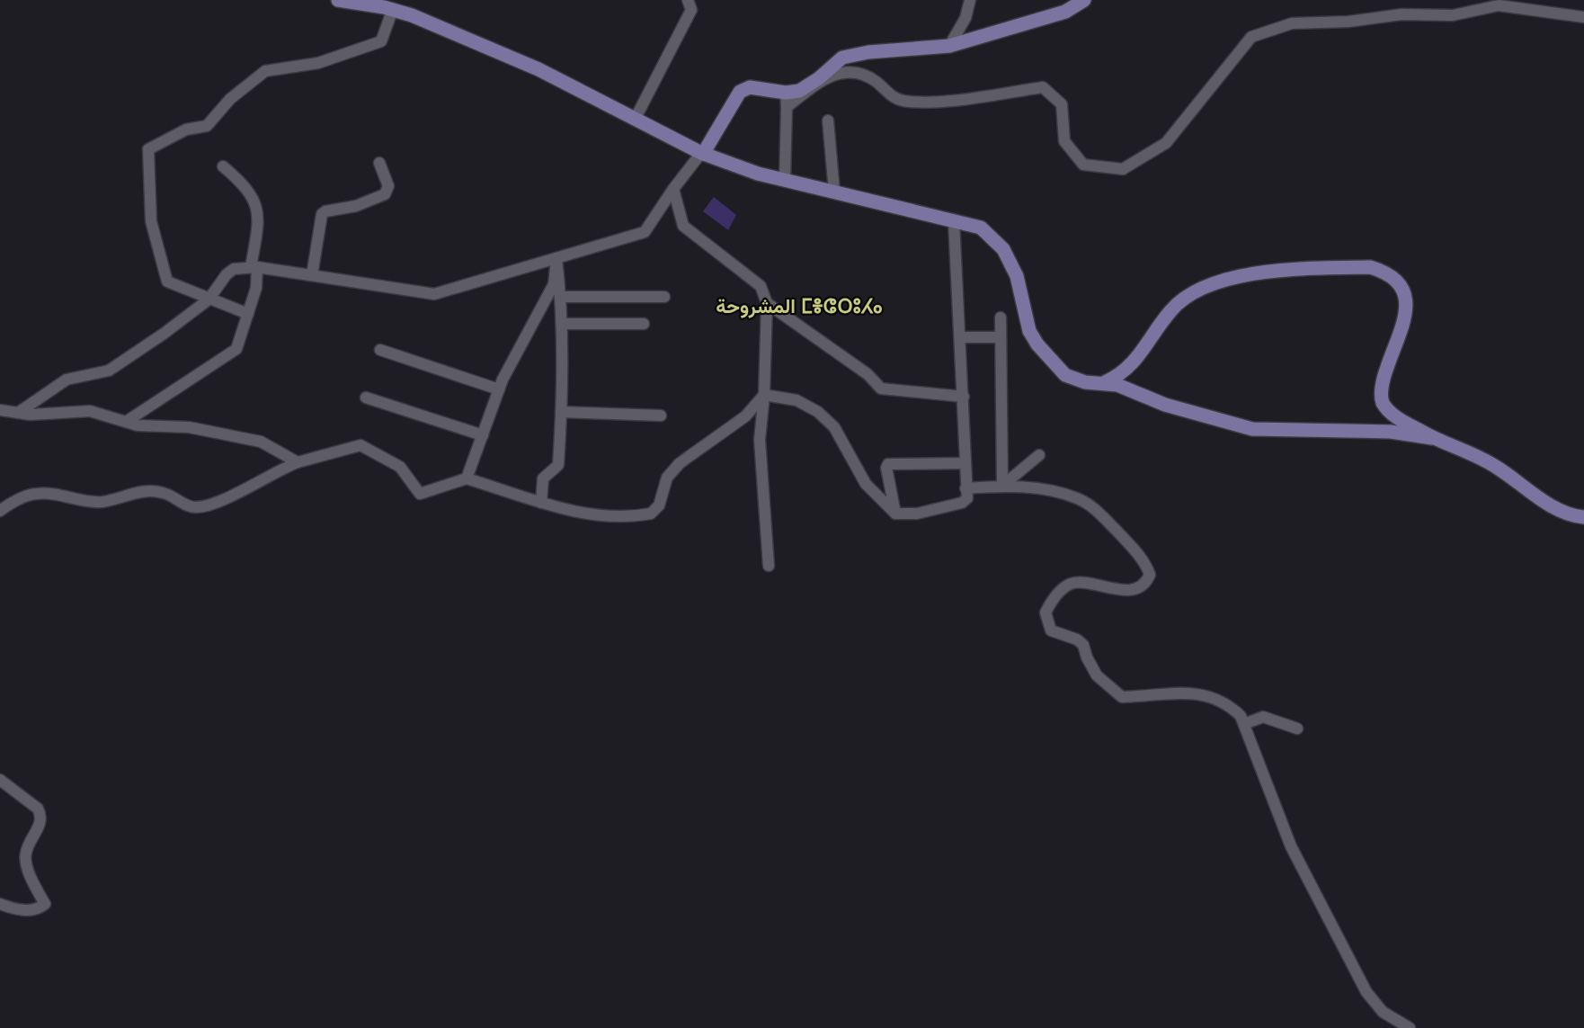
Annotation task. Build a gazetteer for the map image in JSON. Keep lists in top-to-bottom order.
{
  "districts": ["المشروحة ⵎⴻⵛⵔⵓⵃⴰ"]
}
